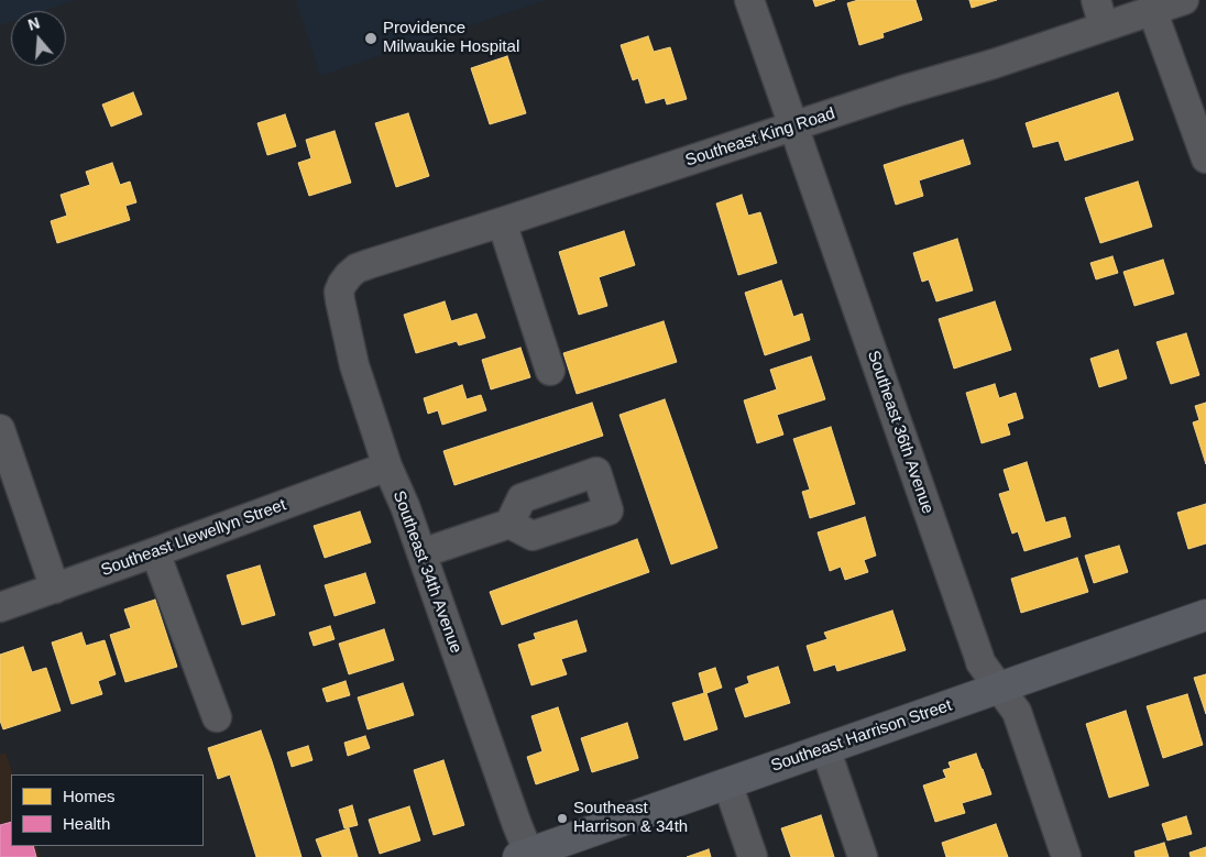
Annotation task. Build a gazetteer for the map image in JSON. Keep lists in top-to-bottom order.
{
  "streets": {
    "main road": ["Southeast Harrison Street"],
    "street": [
      "Southeast King Road",
      "Southeast 36th Avenue",
      "Southeast Llewellyn Street",
      "Southeast 34th Avenue"
    ]
  },
  "crossings": [
    ["Southeast King Road", "Southeast 36th Avenue"],
    ["Southeast King Road", "Southeast 34th Avenue"],
    ["Southeast 36th Avenue", "Southeast Harrison Street"],
    ["Southeast Llewellyn Street", "Southeast 34th Avenue"],
    ["Southeast 34th Avenue", "Southeast Harrison Street"]
  ],
  "places": ["Providence Milwaukie Hospital", "Southeast Harrison & 34th"],
  "legend": ["Homes", "Health"],
  "north": "top"
}
